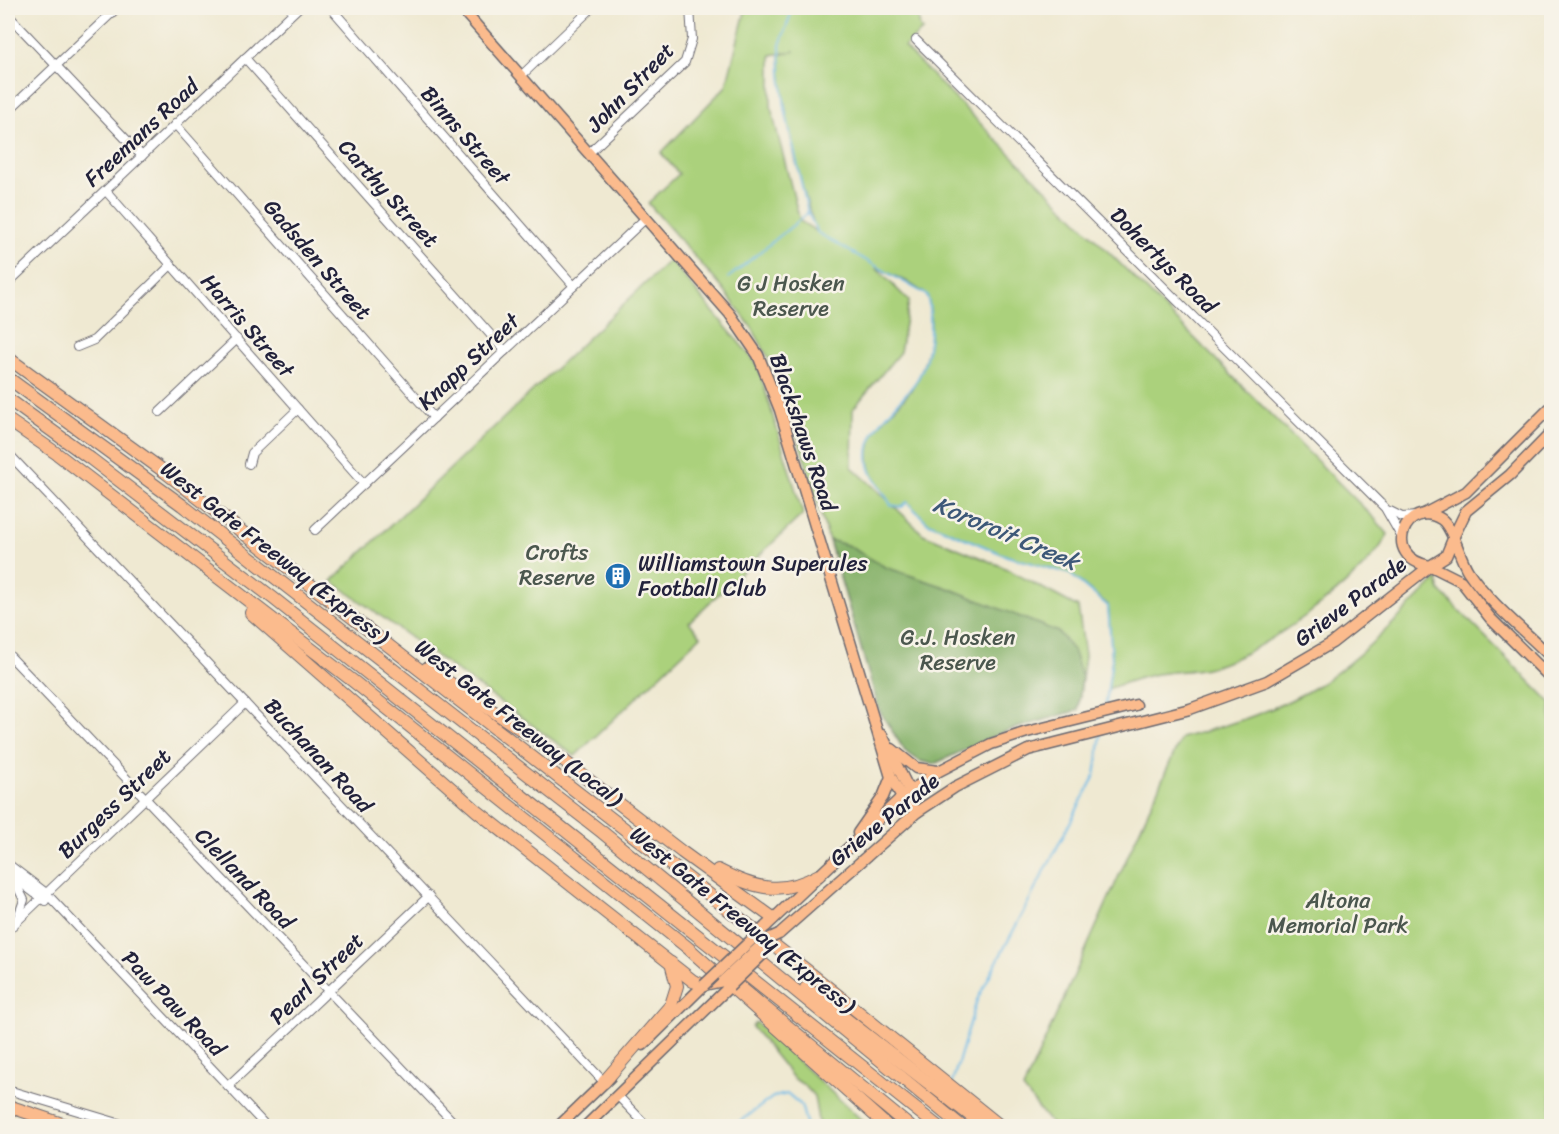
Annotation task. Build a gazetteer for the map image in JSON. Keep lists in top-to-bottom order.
{
  "streets": {
    "highway": ["West Gate Freeway (Express)", "West Gate Freeway (Local)"],
    "main road": ["Blackshaws Road", "Grieve Parade"],
    "street": [
      "John Street",
      "Freemans Road",
      "Binns Street",
      "Carthy Street",
      "Gadsden Street",
      "Dohertys Road",
      "Harris Street",
      "Knapp Street",
      "Buchanan Road",
      "Burgess Street",
      "Clelland Road",
      "Pearl Street",
      "Paw Paw Road"
    ]
  },
  "crossings": [
    ["John Street", "Blackshaws Road"],
    ["Freemans Road", "Carthy Street"],
    ["Freemans Road", "Gadsden Street"],
    ["Freemans Road", "Harris Street"],
    ["Binns Street", "Knapp Street"],
    ["Carthy Street", "Knapp Street"],
    ["Gadsden Street", "Knapp Street"],
    ["Dohertys Road", "Grieve Parade"],
    ["Harris Street", "Knapp Street"],
    ["Knapp Street", "Blackshaws Road"],
    ["Blackshaws Road", "Grieve Parade"],
    ["West Gate Freeway (Express)", "West Gate Freeway (Local)"],
    ["Grieve Parade", "Buchanan Road"],
    ["Buchanan Road", "Burgess Street"],
    ["Buchanan Road", "Pearl Street"],
    ["Burgess Street", "Clelland Road"],
    ["Burgess Street", "Paw Paw Road"],
    ["Clelland Road", "Pearl Street"],
    ["Pearl Street", "Paw Paw Road"]
  ],
  "water": ["Kororoit Creek"],
  "parks": [
    "G J Hosken Reserve",
    "Crofts Reserve",
    "G.J. Hosken Reserve",
    "Altona Memorial Park"
  ],
  "places": {
    "building": ["Williamstown Superules Football Club"]
  }
}
